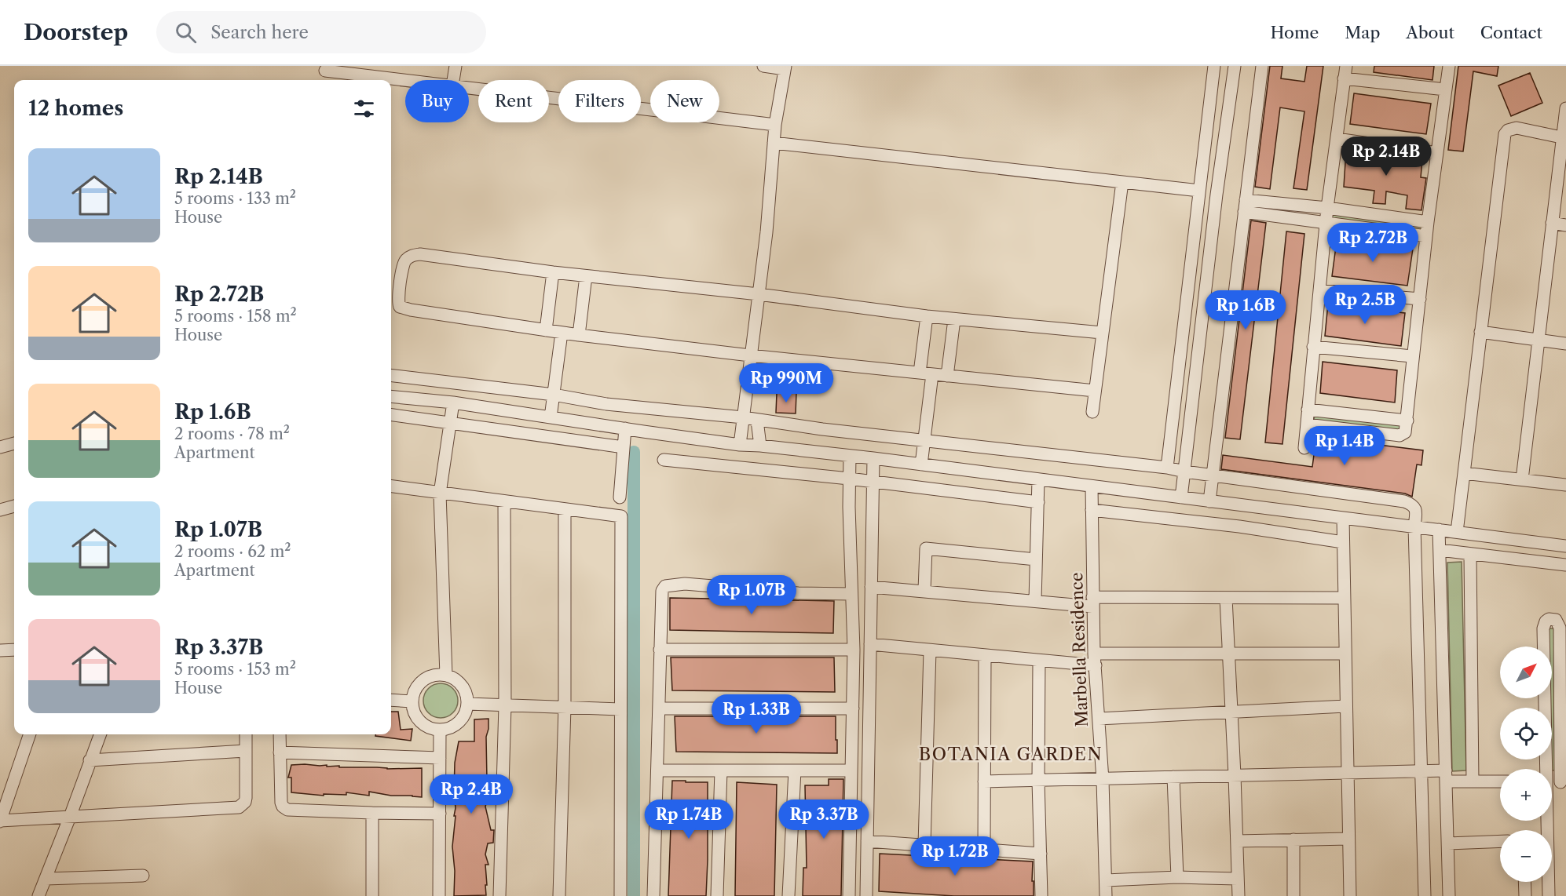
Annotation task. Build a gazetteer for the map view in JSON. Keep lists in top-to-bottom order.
{
  "streets": {
    "street": ["Marbella Residence"]
  },
  "districts": ["BOTANIA GARDEN"],
  "north": "top right",
  "page": {
    "header": "Doorstep",
    "search": "Search here",
    "nav": [
      "Home",
      "Map",
      "About",
      "Contact"
    ],
    "chip": [
      "Buy",
      "Rent",
      "Filters",
      "New"
    ],
    "heading": "12 homes",
    "price": [
      "Rp 2.14B",
      "Rp 2.72B",
      "Rp 2.5B",
      "Rp 1.6B",
      "Rp 990M",
      "Rp 1.4B",
      "Rp 1.07B",
      "Rp 1.33B",
      "Rp 2.4B",
      "Rp 1.74B",
      "Rp 3.37B",
      "Rp 1.72B"
    ],
    "list": [
      {
        "name": "Rp 2.14B",
        "note": "5 rooms · 133 m² · House"
      },
      {
        "name": "Rp 2.72B",
        "note": "5 rooms · 158 m² · House"
      },
      {
        "name": "Rp 1.6B",
        "note": "2 rooms · 78 m² · Apartment"
      },
      {
        "name": "Rp 1.07B",
        "note": "2 rooms · 62 m² · Apartment"
      },
      {
        "name": "Rp 3.37B",
        "note": "5 rooms · 153 m² · House"
      }
    ],
    "map_buttons": ["+", "−"]
  }
}
